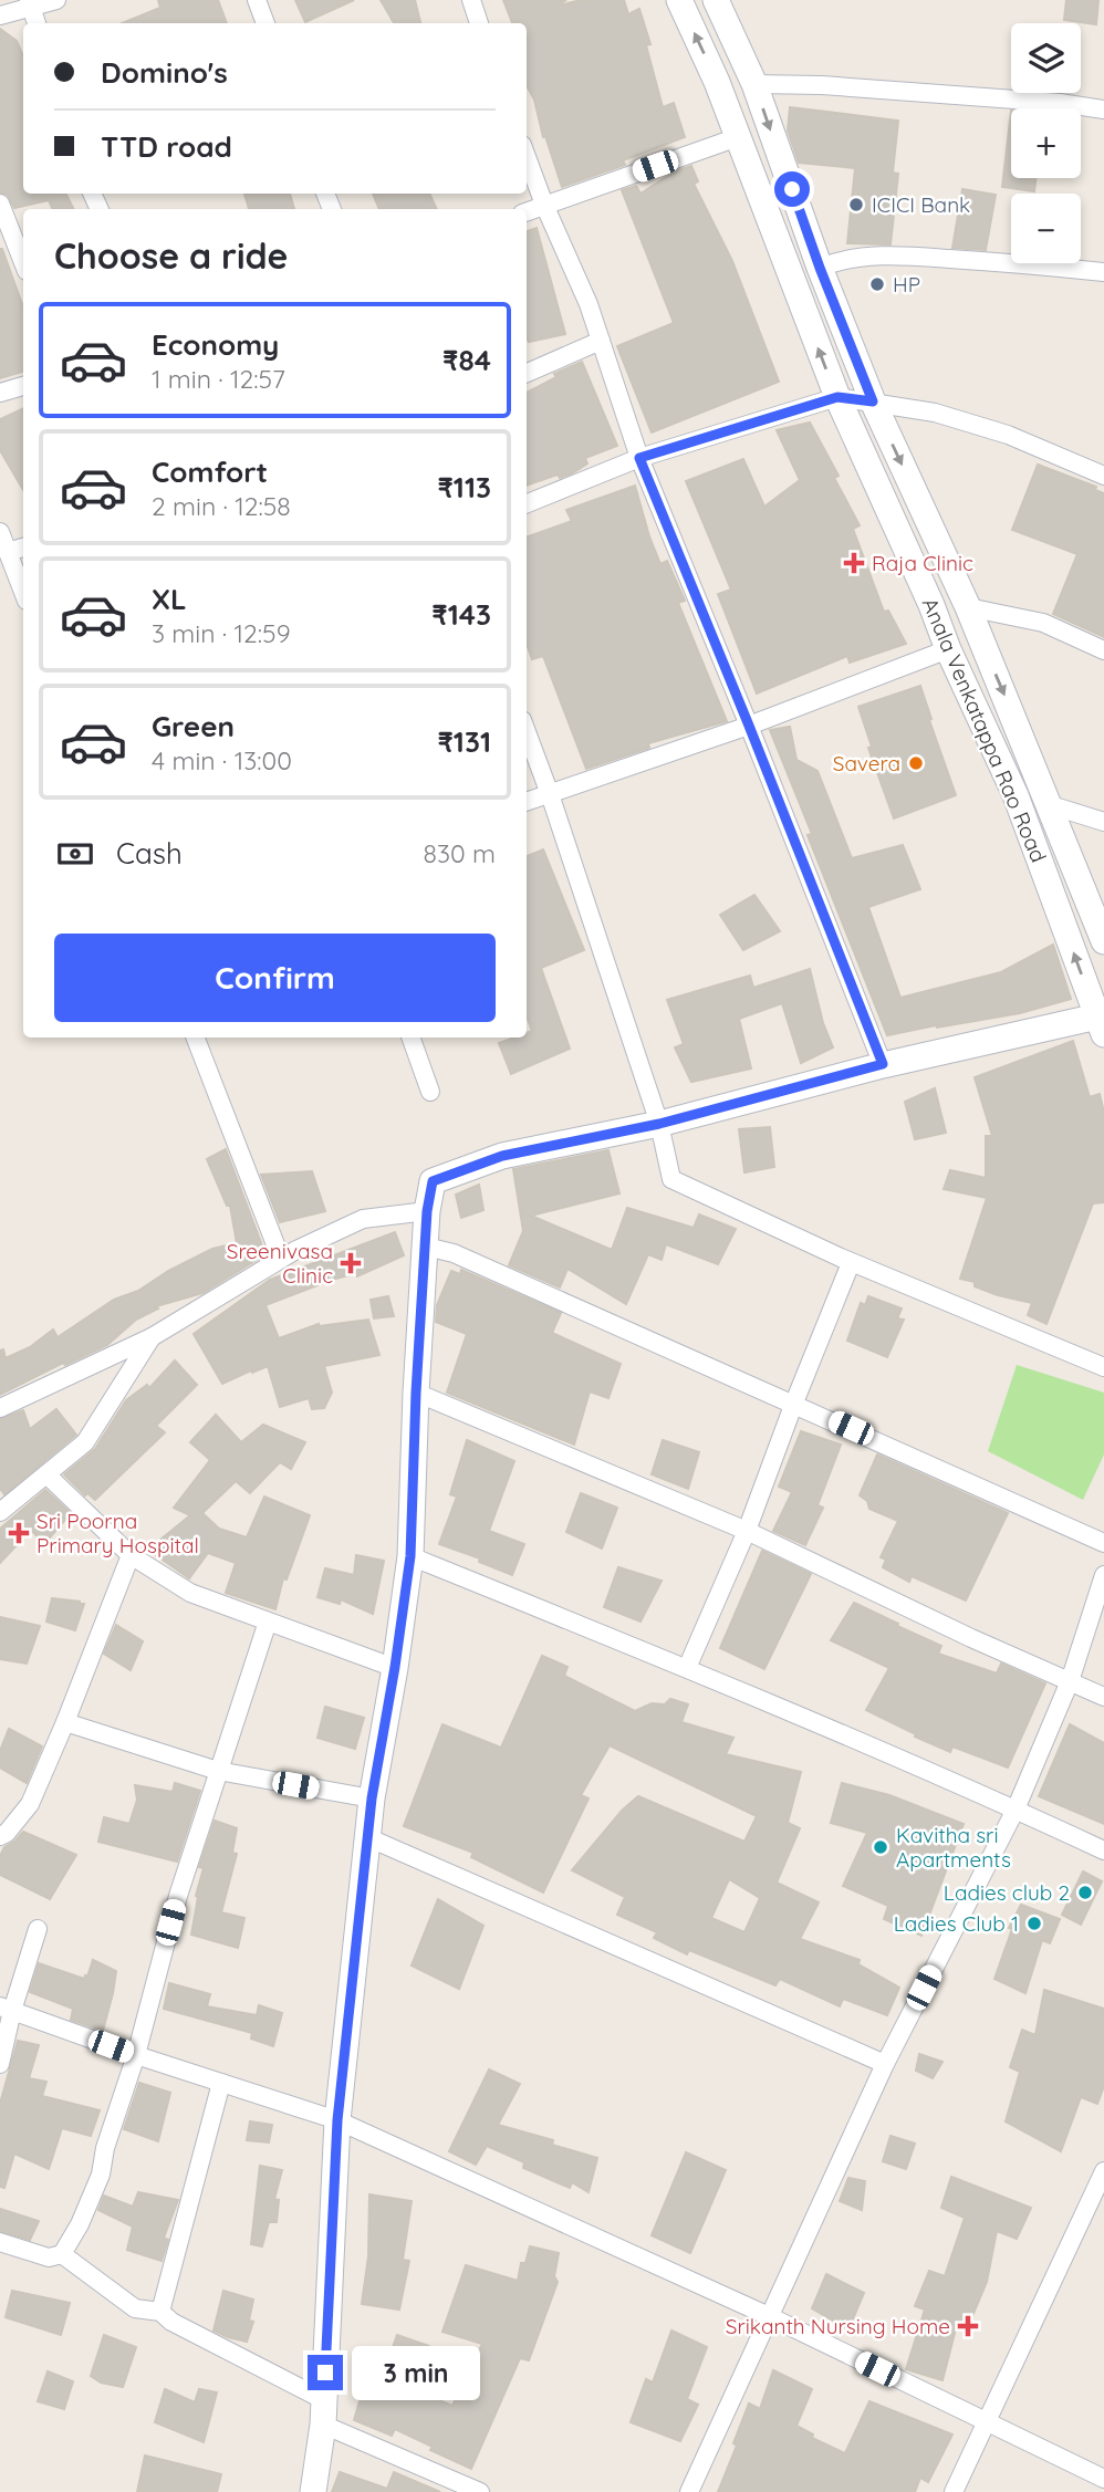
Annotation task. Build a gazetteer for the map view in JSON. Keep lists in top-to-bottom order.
{
  "streets": {
    "main road": ["Anala Venkatappa Rao Road"]
  },
  "places": {
    "other": [
      "ICICI Bank",
      "HP",
      "Savera",
      "Kavitha sri Apartments",
      "Ladies club 2",
      "Ladies Club 1"
    ],
    "health": [
      "Raja Clinic",
      "Sreenivasa Clinic",
      "Sri Poorna Primary Hospital",
      "Srikanth Nursing Home"
    ]
  },
  "page": {
    "map_buttons": ["+", "−"],
    "banner": ["Domino's", "TTD road"],
    "heading": "Choose a ride",
    "list": [
      {
        "name": "Economy",
        "note": "1 min · 12:57",
        "value": "₹84"
      },
      {
        "name": "Comfort",
        "note": "2 min · 12:58",
        "value": "₹113"
      },
      {
        "name": "XL",
        "note": "3 min · 12:59",
        "value": "₹143"
      },
      {
        "name": "Green",
        "note": "4 min · 13:00",
        "value": "₹131"
      }
    ],
    "pay": ["Cash", "830 m"],
    "buttons": "Confirm",
    "bubble": "3 min"
  }
}
